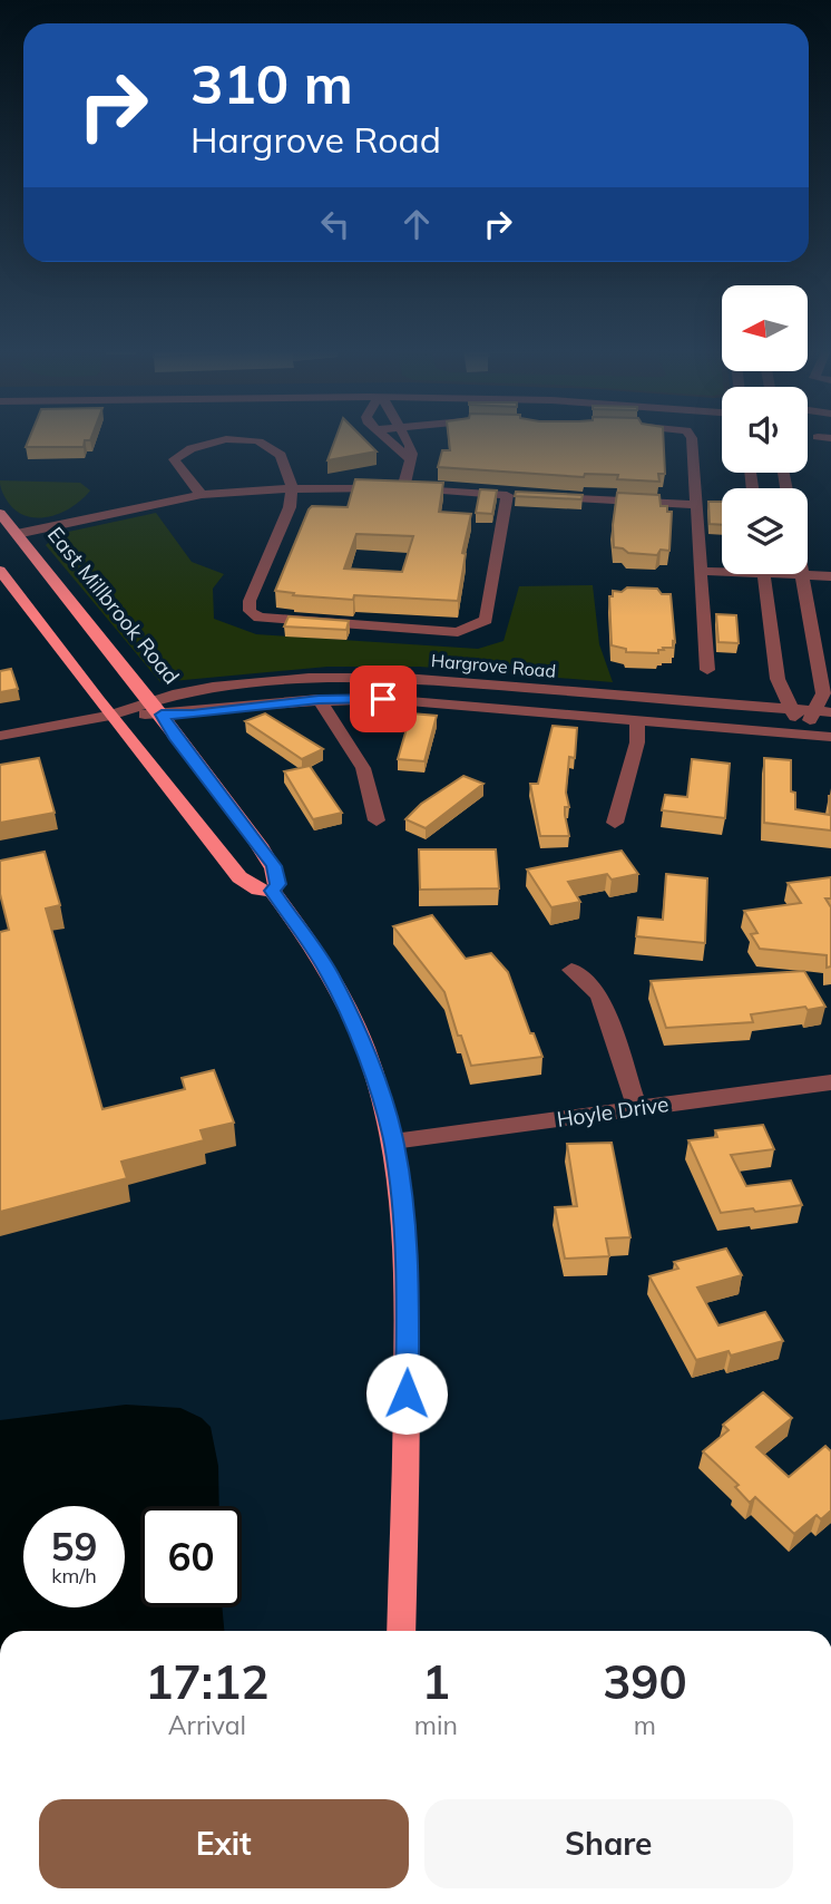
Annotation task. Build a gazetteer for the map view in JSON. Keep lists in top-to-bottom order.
{
  "streets": {
    "main road": ["East Millbrook Road"],
    "street": ["Hargrove Road", "Hoyle Drive"]
  },
  "crossings": [
    ["East Millbrook Road", "Hargrove Road"],
    ["East Millbrook Road", "Hoyle Drive"]
  ],
  "north": "left",
  "page": {
    "turn": ["310 m", "Hargrove Road"],
    "speed": "59 km/h",
    "limit": "60",
    "eta": [
      "17:12",
      "Arrival",
      "1",
      "min",
      "390",
      "m"
    ],
    "buttons": ["Exit", "Share"]
  }
}
